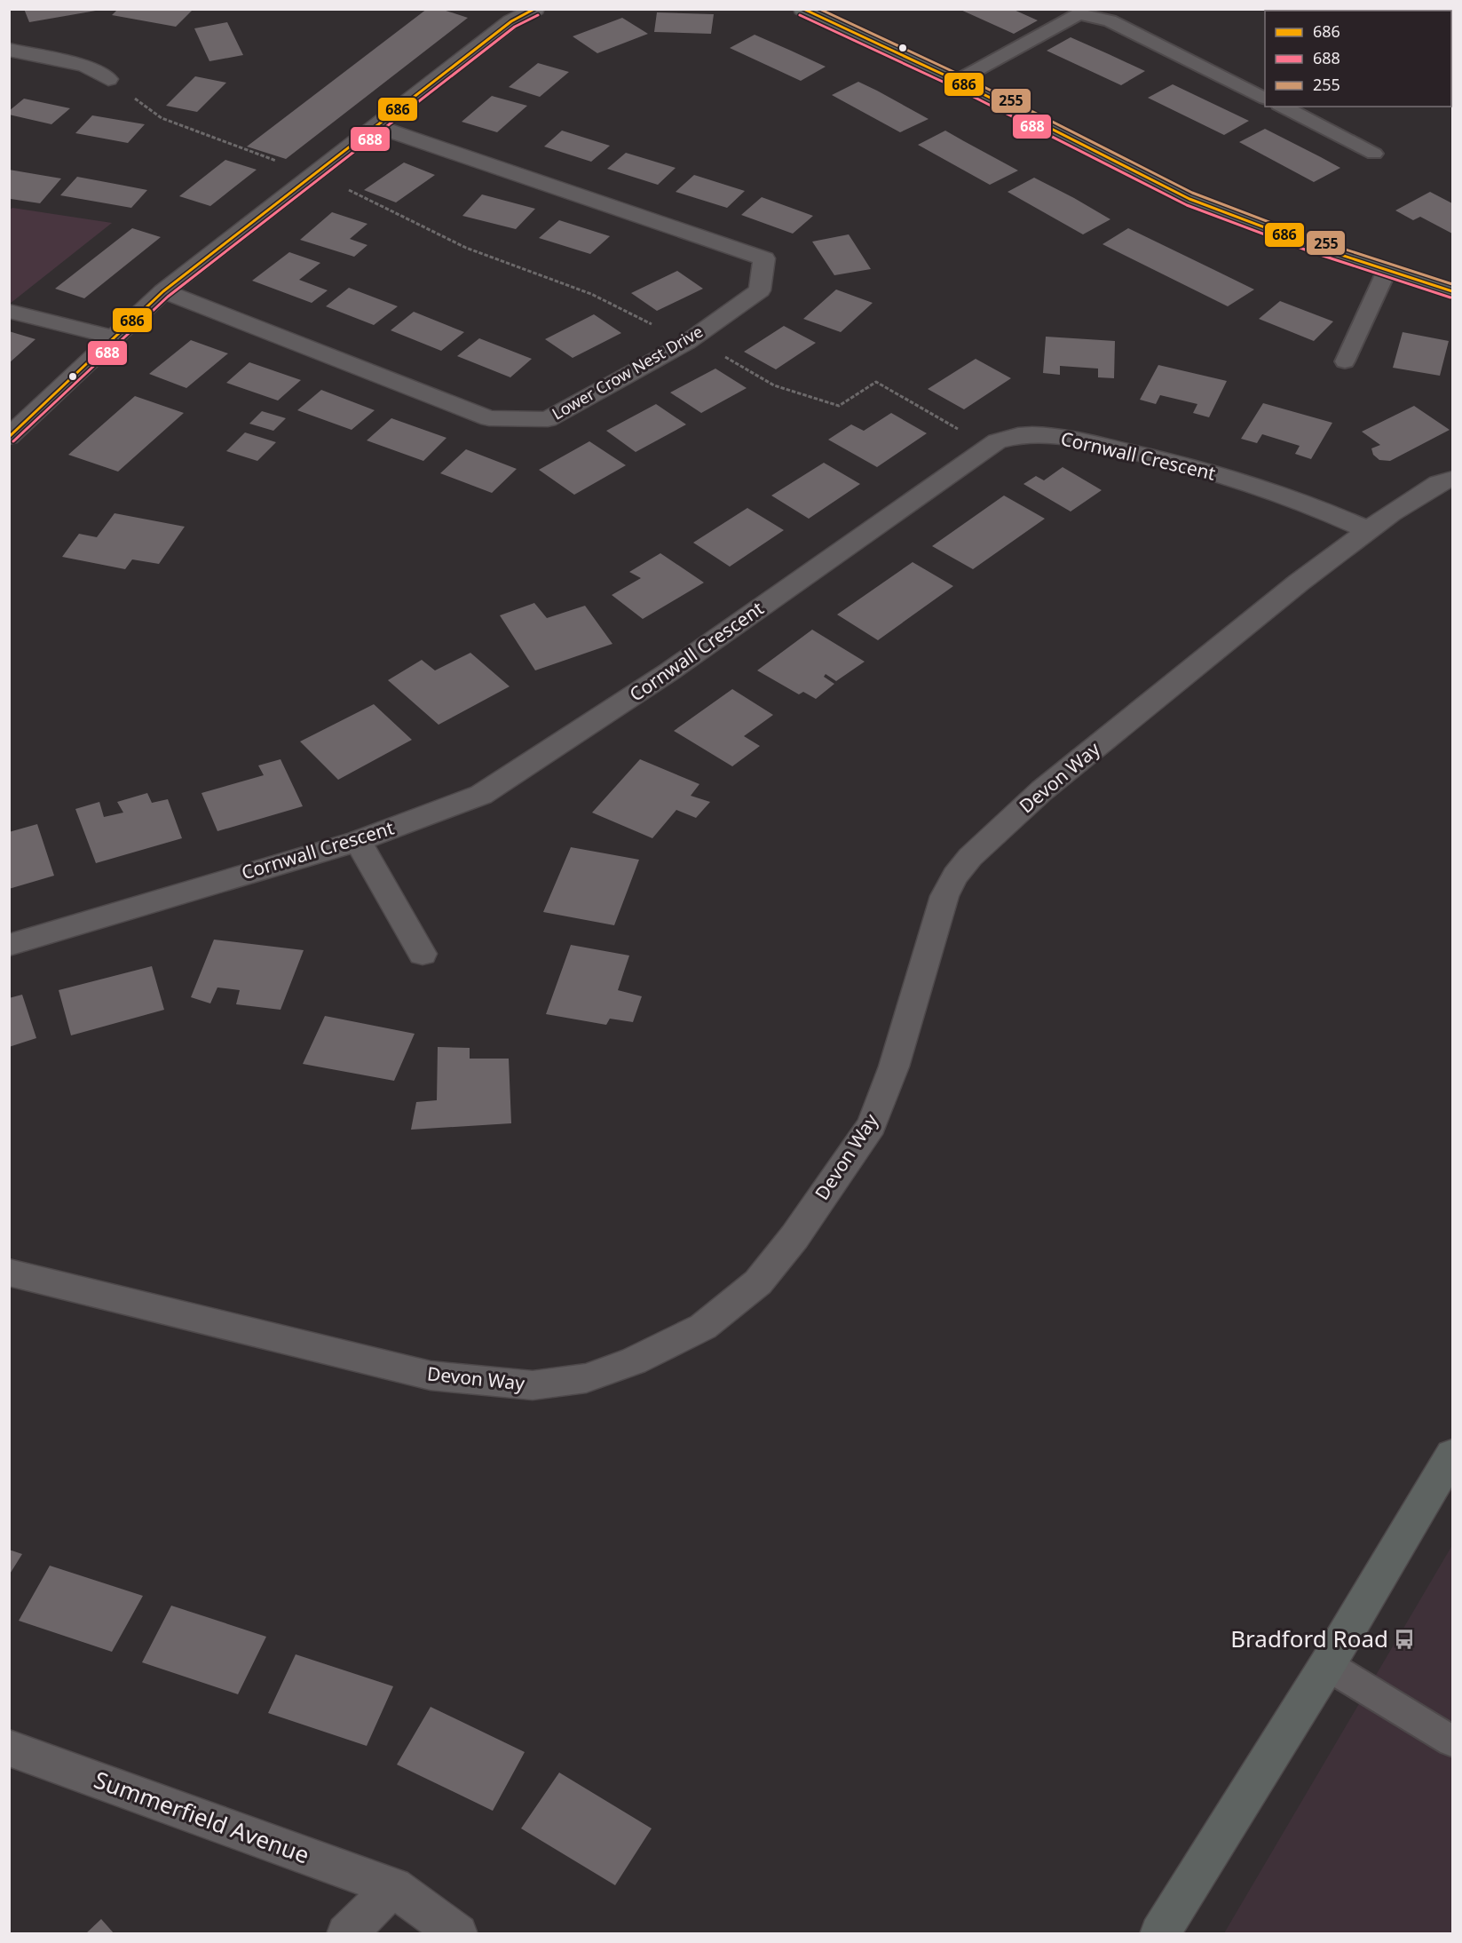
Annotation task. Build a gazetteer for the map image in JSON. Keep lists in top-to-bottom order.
{
  "streets": {
    "street": [
      "Lower Crow Nest Drive",
      "Cornwall Crescent",
      "Devon Way",
      "Summerfield Avenue"
    ]
  },
  "crossings": [
    ["Cornwall Crescent", "Devon Way"]
  ],
  "places": {
    "bus stop": ["Bradford Road"]
  },
  "lines": ["transit line 686", "transit line 255", "transit line 688"],
  "legend": ["686", "688", "255"]
}
